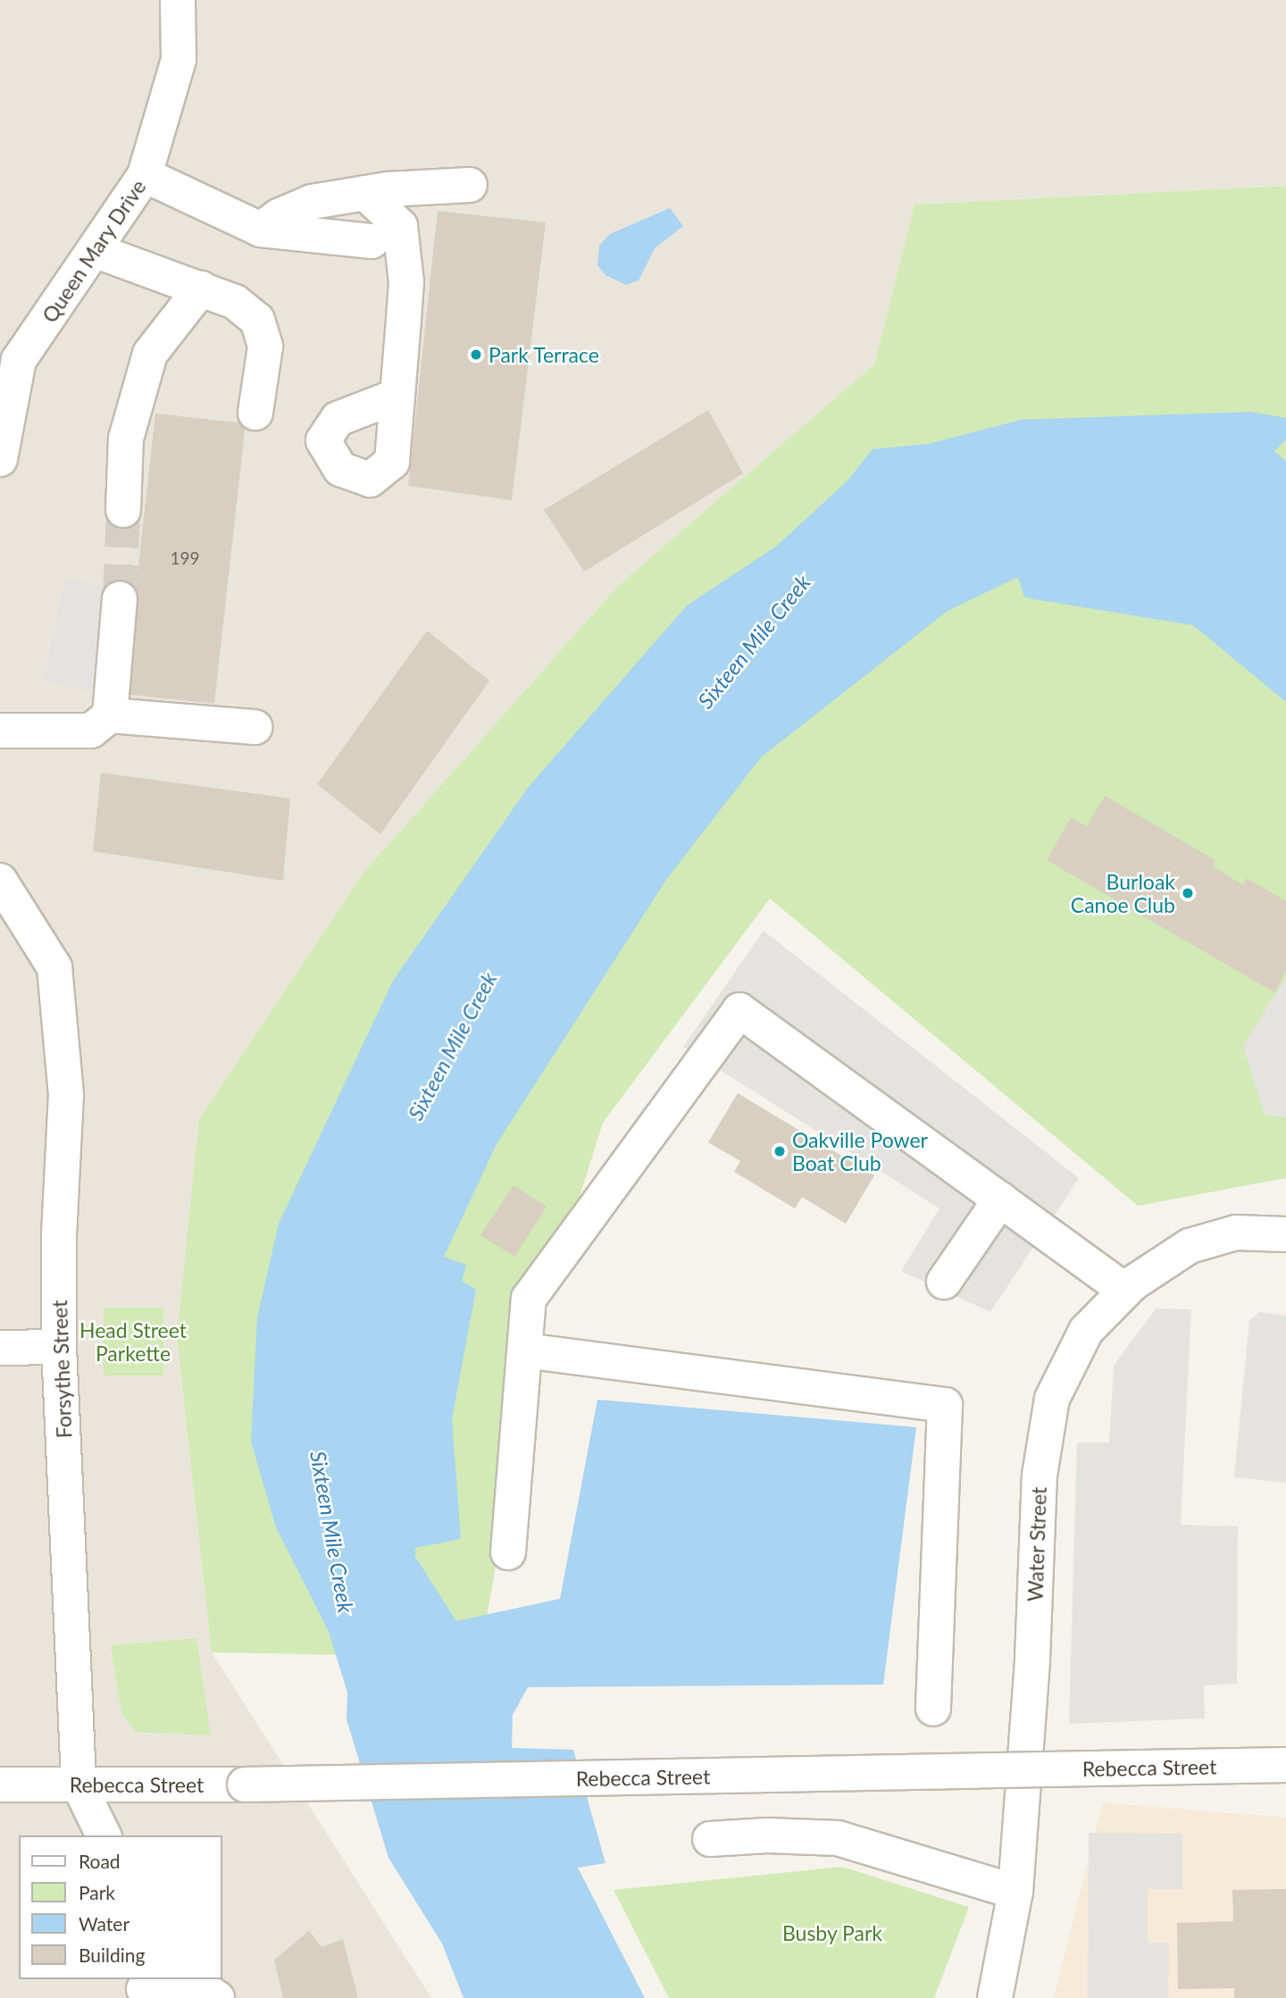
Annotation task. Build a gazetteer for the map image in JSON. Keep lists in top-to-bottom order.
{
  "streets": {
    "street": [
      "Queen Mary Drive",
      "Forsythe Street",
      "Water Street",
      "Rebecca Street"
    ]
  },
  "crossings": [
    ["Forsythe Street", "Rebecca Street"]
  ],
  "water": ["Sixteen Mile Creek"],
  "parks": ["Head Street Parkette", "Busby Park"],
  "places": ["Park Terrace", "Burloak Canoe Club", "Oakville Power Boat Club"],
  "house_numbers": ["199"],
  "legend": [
    "Road",
    "Park",
    "Water",
    "Building"
  ]
}
